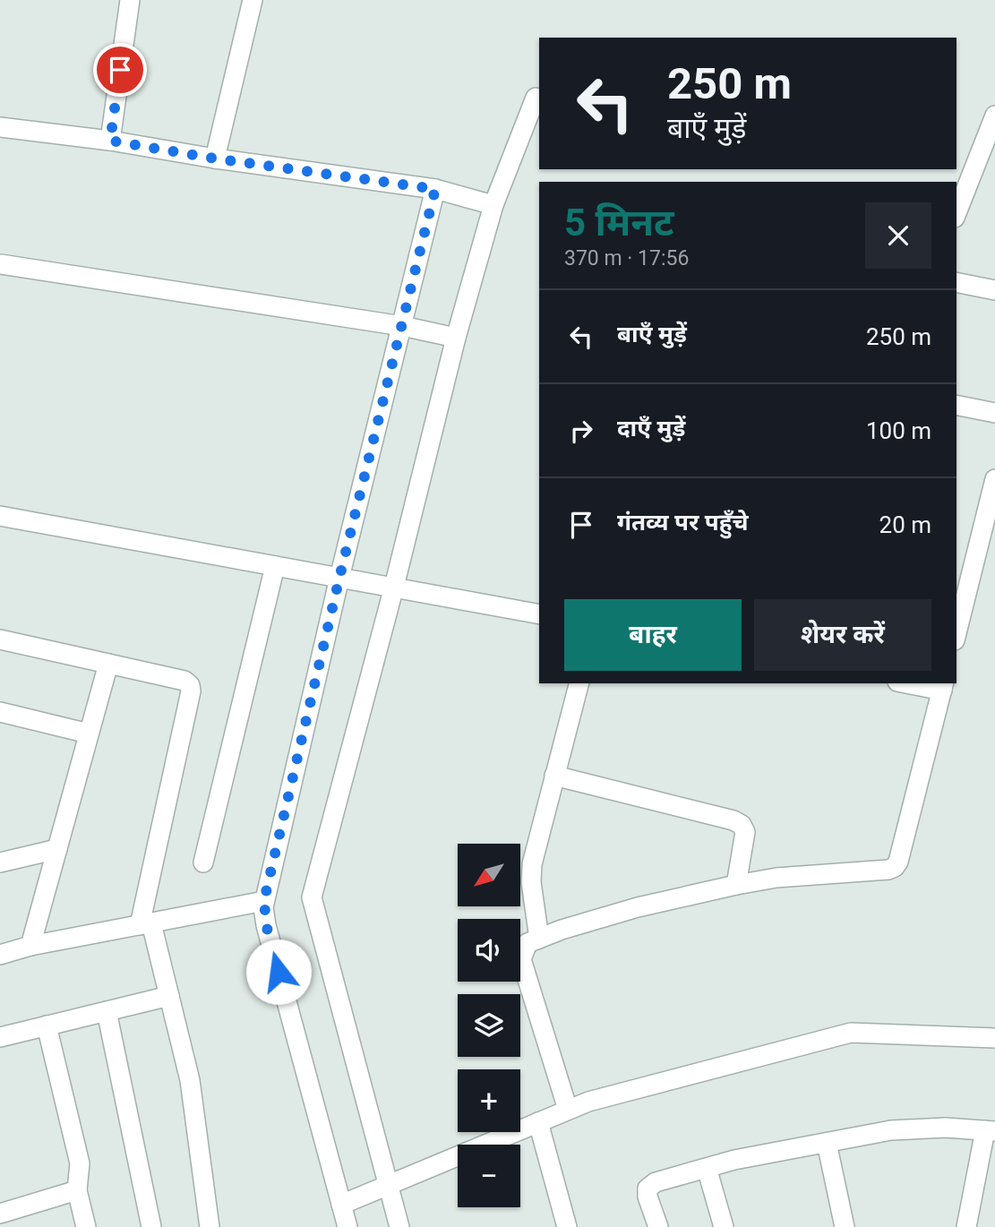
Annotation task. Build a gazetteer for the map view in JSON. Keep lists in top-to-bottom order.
{
  "north": "bottom left",
  "page": {
    "turn": ["250 m", "बाएँ मुड़ें"],
    "heading": ["5 मिनट", "370 m · 17:56"],
    "list": [
      {
        "name": "बाएँ मुड़ें",
        "value": "250 m"
      },
      {
        "name": "दाएँ मुड़ें",
        "value": "100 m"
      },
      {
        "name": "गंतव्य पर पहुँचे",
        "value": "20 m"
      }
    ],
    "buttons": ["बाहर", "शेयर करें"],
    "map_buttons": ["+", "−"]
  }
}
